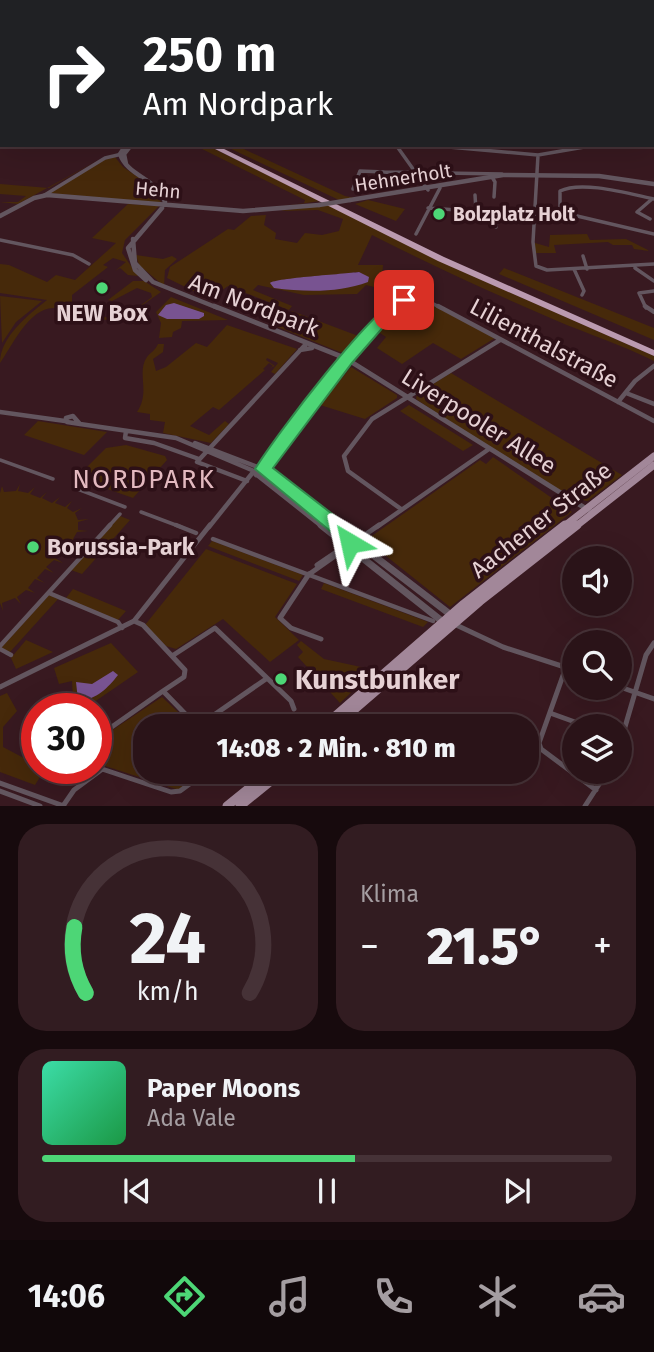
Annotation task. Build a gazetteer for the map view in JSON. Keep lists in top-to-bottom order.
{
  "streets": {
    "main road": ["Aachener Straße"],
    "street": [
      "Hehnerholt",
      "Hehn",
      "Am Nordpark",
      "Lilienthalstraße",
      "Liverpooler Allee"
    ]
  },
  "crossings": [
    ["Hehnerholt", "Hehn"],
    ["Am Nordpark", "Lilienthalstraße"],
    ["Am Nordpark", "Liverpooler Allee"],
    ["Lilienthalstraße", "Liverpooler Allee"],
    ["Liverpooler Allee", "Aachener Straße"]
  ],
  "districts": ["NORDPARK"],
  "places": [
    "Bolzplatz Holt",
    "NEW Box",
    "Borussia-Park",
    "Kunstbunker"
  ],
  "page": {
    "turn": ["250 m", "Am Nordpark"],
    "limit": "30",
    "trip": "14:08 · 2 Min. · 810 m",
    "tile": "Klima",
    "heat": ["−", "21.5°", "+"],
    "song": ["Paper Moons", "Ada Vale"],
    "tabs": "14:06",
    "gauge": ["24", "km/h"]
  }
}
